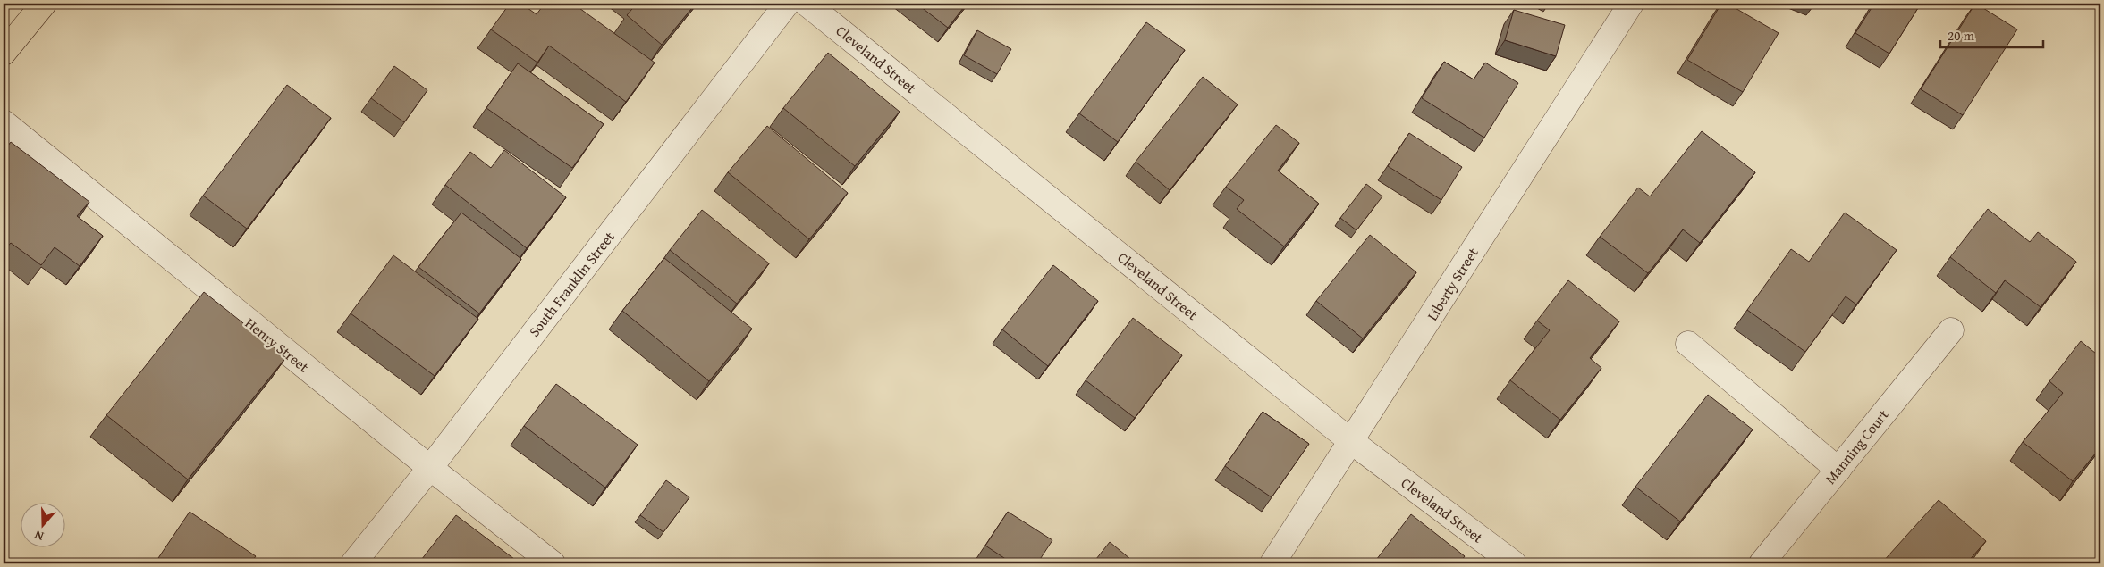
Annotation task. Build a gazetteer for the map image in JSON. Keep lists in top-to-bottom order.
{
  "streets": {
    "street": [
      "Cleveland Street",
      "South Franklin Street",
      "Liberty Street",
      "Henry Street",
      "Manning Court"
    ]
  },
  "crossings": [
    ["Cleveland Street", "Liberty Street"],
    ["South Franklin Street", "Henry Street"]
  ],
  "scale_bar": "20 m",
  "north": "bottom"
}
